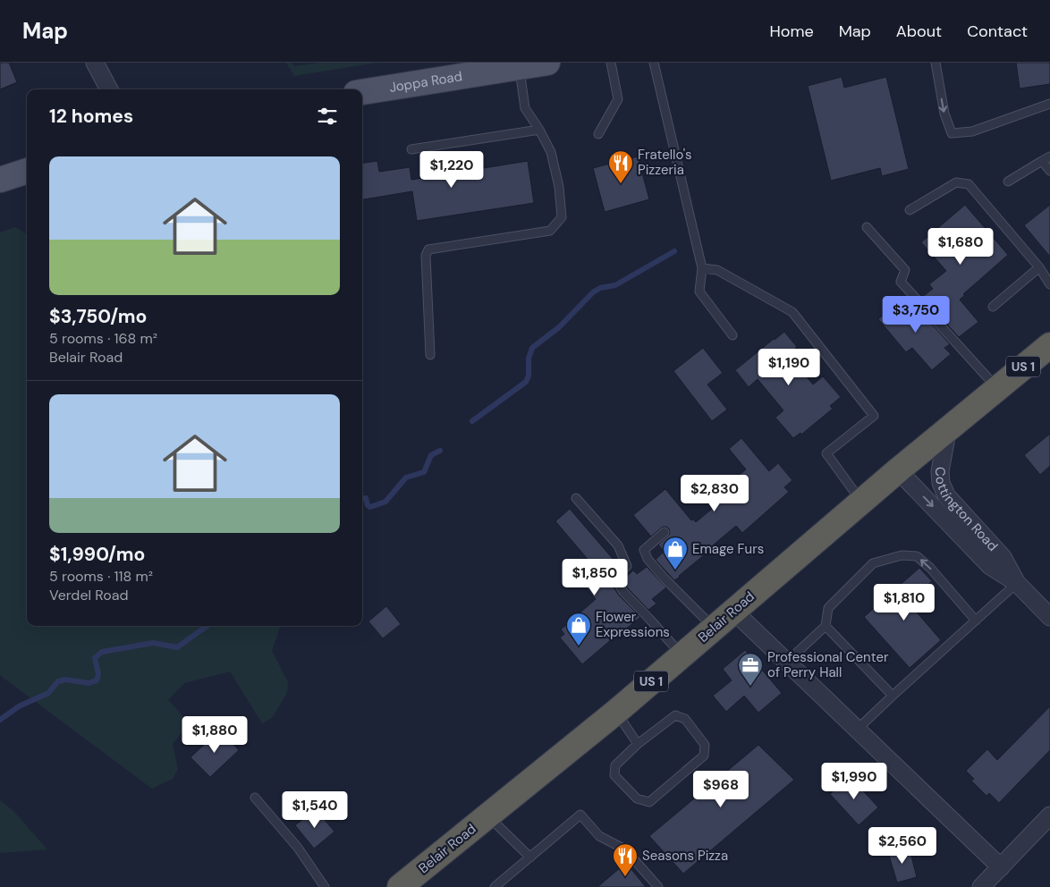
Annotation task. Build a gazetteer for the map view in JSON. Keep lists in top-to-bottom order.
{
  "streets": {
    "highway": ["US 1", "Belair Road"],
    "main road": ["Joppa Road"],
    "street": ["Cottington Road"]
  },
  "crossings": [
    ["Cottington Road", "Belair Road"]
  ],
  "one_way": ["Cottington Road"],
  "places": {
    "restaurant": ["Fratello's Pizzeria", "Seasons Pizza"],
    "shop": ["Emage Furs", "Flower Expressions"],
    "office": ["Professional Center of Perry Hall"]
  },
  "page": {
    "header": "Map",
    "nav": [
      "Home",
      "Map",
      "About",
      "Contact"
    ],
    "heading": "12 homes",
    "list": [
      {
        "name": "$3,750/mo",
        "note": "5 rooms · 168 m² · Belair Road"
      },
      {
        "name": "$1,990/mo",
        "note": "5 rooms · 118 m² · Verdel Road"
      }
    ],
    "price": [
      "$1,220",
      "$1,680",
      "$3,750",
      "$1,190",
      "$2,830",
      "$1,850",
      "$1,810",
      "$1,880",
      "$1,990",
      "$968",
      "$1,540",
      "$2,560"
    ]
  }
}
